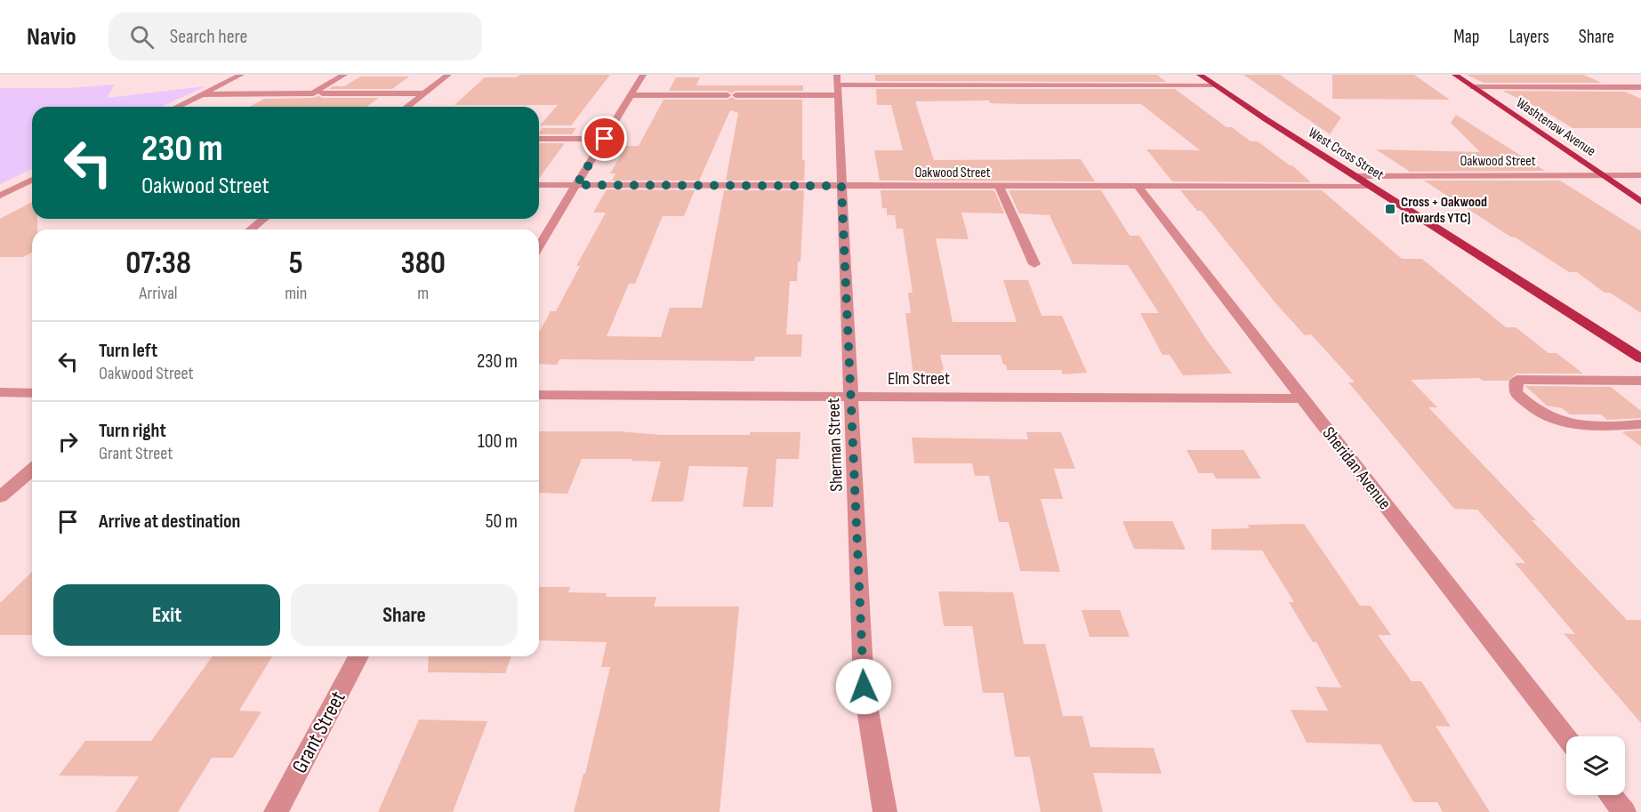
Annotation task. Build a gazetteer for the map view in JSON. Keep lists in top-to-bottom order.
{
  "streets": {
    "main road": ["Washtenaw Avenue", "West Cross Street"],
    "street": [
      "Oakwood Street",
      "Elm Street",
      "Sherman Street",
      "Sheridan Avenue",
      "Grant Street"
    ]
  },
  "crossings": [
    ["Washtenaw Avenue", "Oakwood Street"],
    ["West Cross Street", "Oakwood Street"],
    ["Oakwood Street", "Sherman Street"],
    ["Oakwood Street", "Sheridan Avenue"],
    ["Elm Street", "Sherman Street"],
    ["Elm Street", "Sheridan Avenue"]
  ],
  "places": {
    "transit": ["Cross + Oakwood (towards YTC)"]
  },
  "page": {
    "header": "Navio",
    "search": "Search here",
    "nav": ["Map", "Layers", "Share"],
    "turn": ["230 m", "Oakwood Street"],
    "eta": [
      "07:38",
      "Arrival",
      "5",
      "min",
      "380",
      "m"
    ],
    "list": [
      {
        "name": "Turn left",
        "note": "Oakwood Street",
        "value": "230 m"
      },
      {
        "name": "Turn right",
        "note": "Grant Street",
        "value": "100 m"
      },
      {
        "name": "Arrive at destination",
        "value": "50 m"
      }
    ],
    "buttons": ["Exit", "Share"]
  }
}
